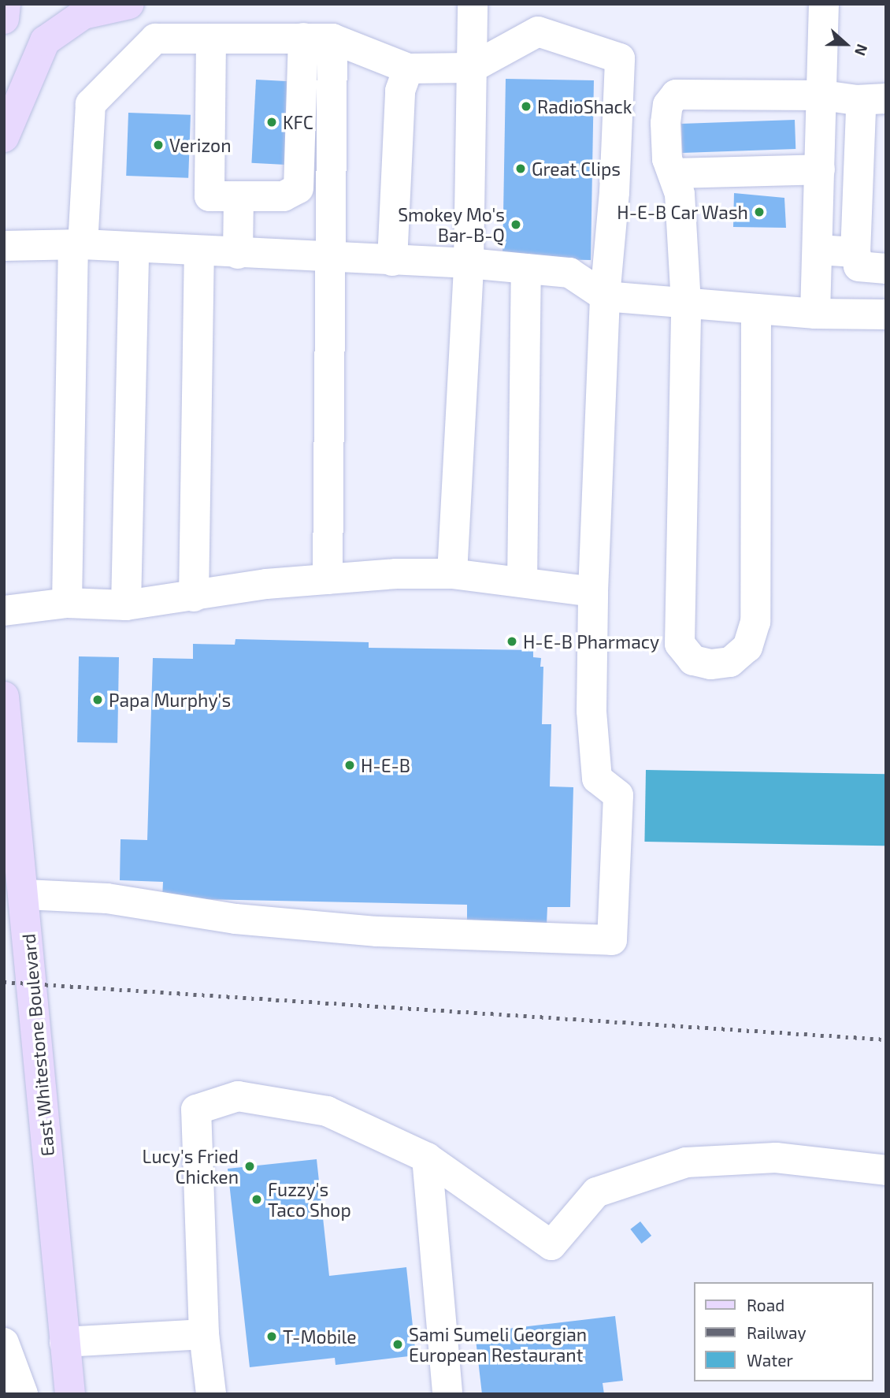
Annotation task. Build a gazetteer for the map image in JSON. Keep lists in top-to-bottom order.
{
  "streets": {
    "main road": ["East Whitestone Boulevard"]
  },
  "places": [
    "RadioShack",
    "KFC",
    "Verizon",
    "Great Clips",
    "H-E-B Car Wash",
    "Smokey Mo's Bar-B-Q",
    "H-E-B Pharmacy",
    "Papa Murphy's",
    "H-E-B",
    "Lucy's Fried Chicken",
    "Fuzzy's Taco Shop",
    "T-Mobile",
    "Sami Sumeli Georgian European Restaurant"
  ],
  "legend": ["Road", "Railway", "Water"],
  "north": "right"
}
